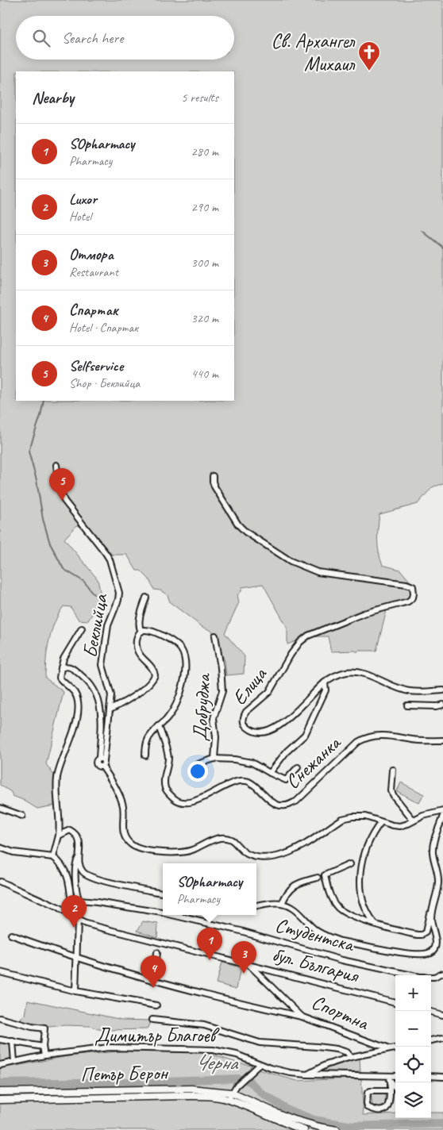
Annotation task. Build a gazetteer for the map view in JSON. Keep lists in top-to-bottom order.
{
  "streets": {
    "main road": ["Петър Берон"],
    "street": [
      "Беклийца",
      "Елица",
      "Добруджа",
      "Снежанка",
      "Студентска",
      "бул. България",
      "Спортна",
      "Димитър Благоев"
    ]
  },
  "crossings": [
    ["бул. България", "Спортна"]
  ],
  "water": ["Черна"],
  "places": {
    "church": ["Св. Архангел Михаил"]
  },
  "page": {
    "search": "Search here",
    "heading": ["Nearby", "5 results"],
    "list": [
      {
        "mark": "1",
        "name": "SOpharmacy",
        "note": "Pharmacy",
        "value": "280 m"
      },
      {
        "mark": "2",
        "name": "Luxor",
        "note": "Hotel",
        "value": "290 m"
      },
      {
        "mark": "3",
        "name": "Отмора",
        "note": "Restaurant",
        "value": "300 m"
      },
      {
        "mark": "4",
        "name": "Спартак",
        "note": "Hotel · Спартак",
        "value": "320 m"
      },
      {
        "mark": "5",
        "name": "Selfservice",
        "note": "Shop · Беклийца",
        "value": "440 m"
      }
    ],
    "pins": [
      "5",
      "2",
      "1",
      "3",
      "4"
    ],
    "popup": ["SOpharmacy", "Pharmacy"],
    "map_buttons": ["+", "−"]
  }
}
